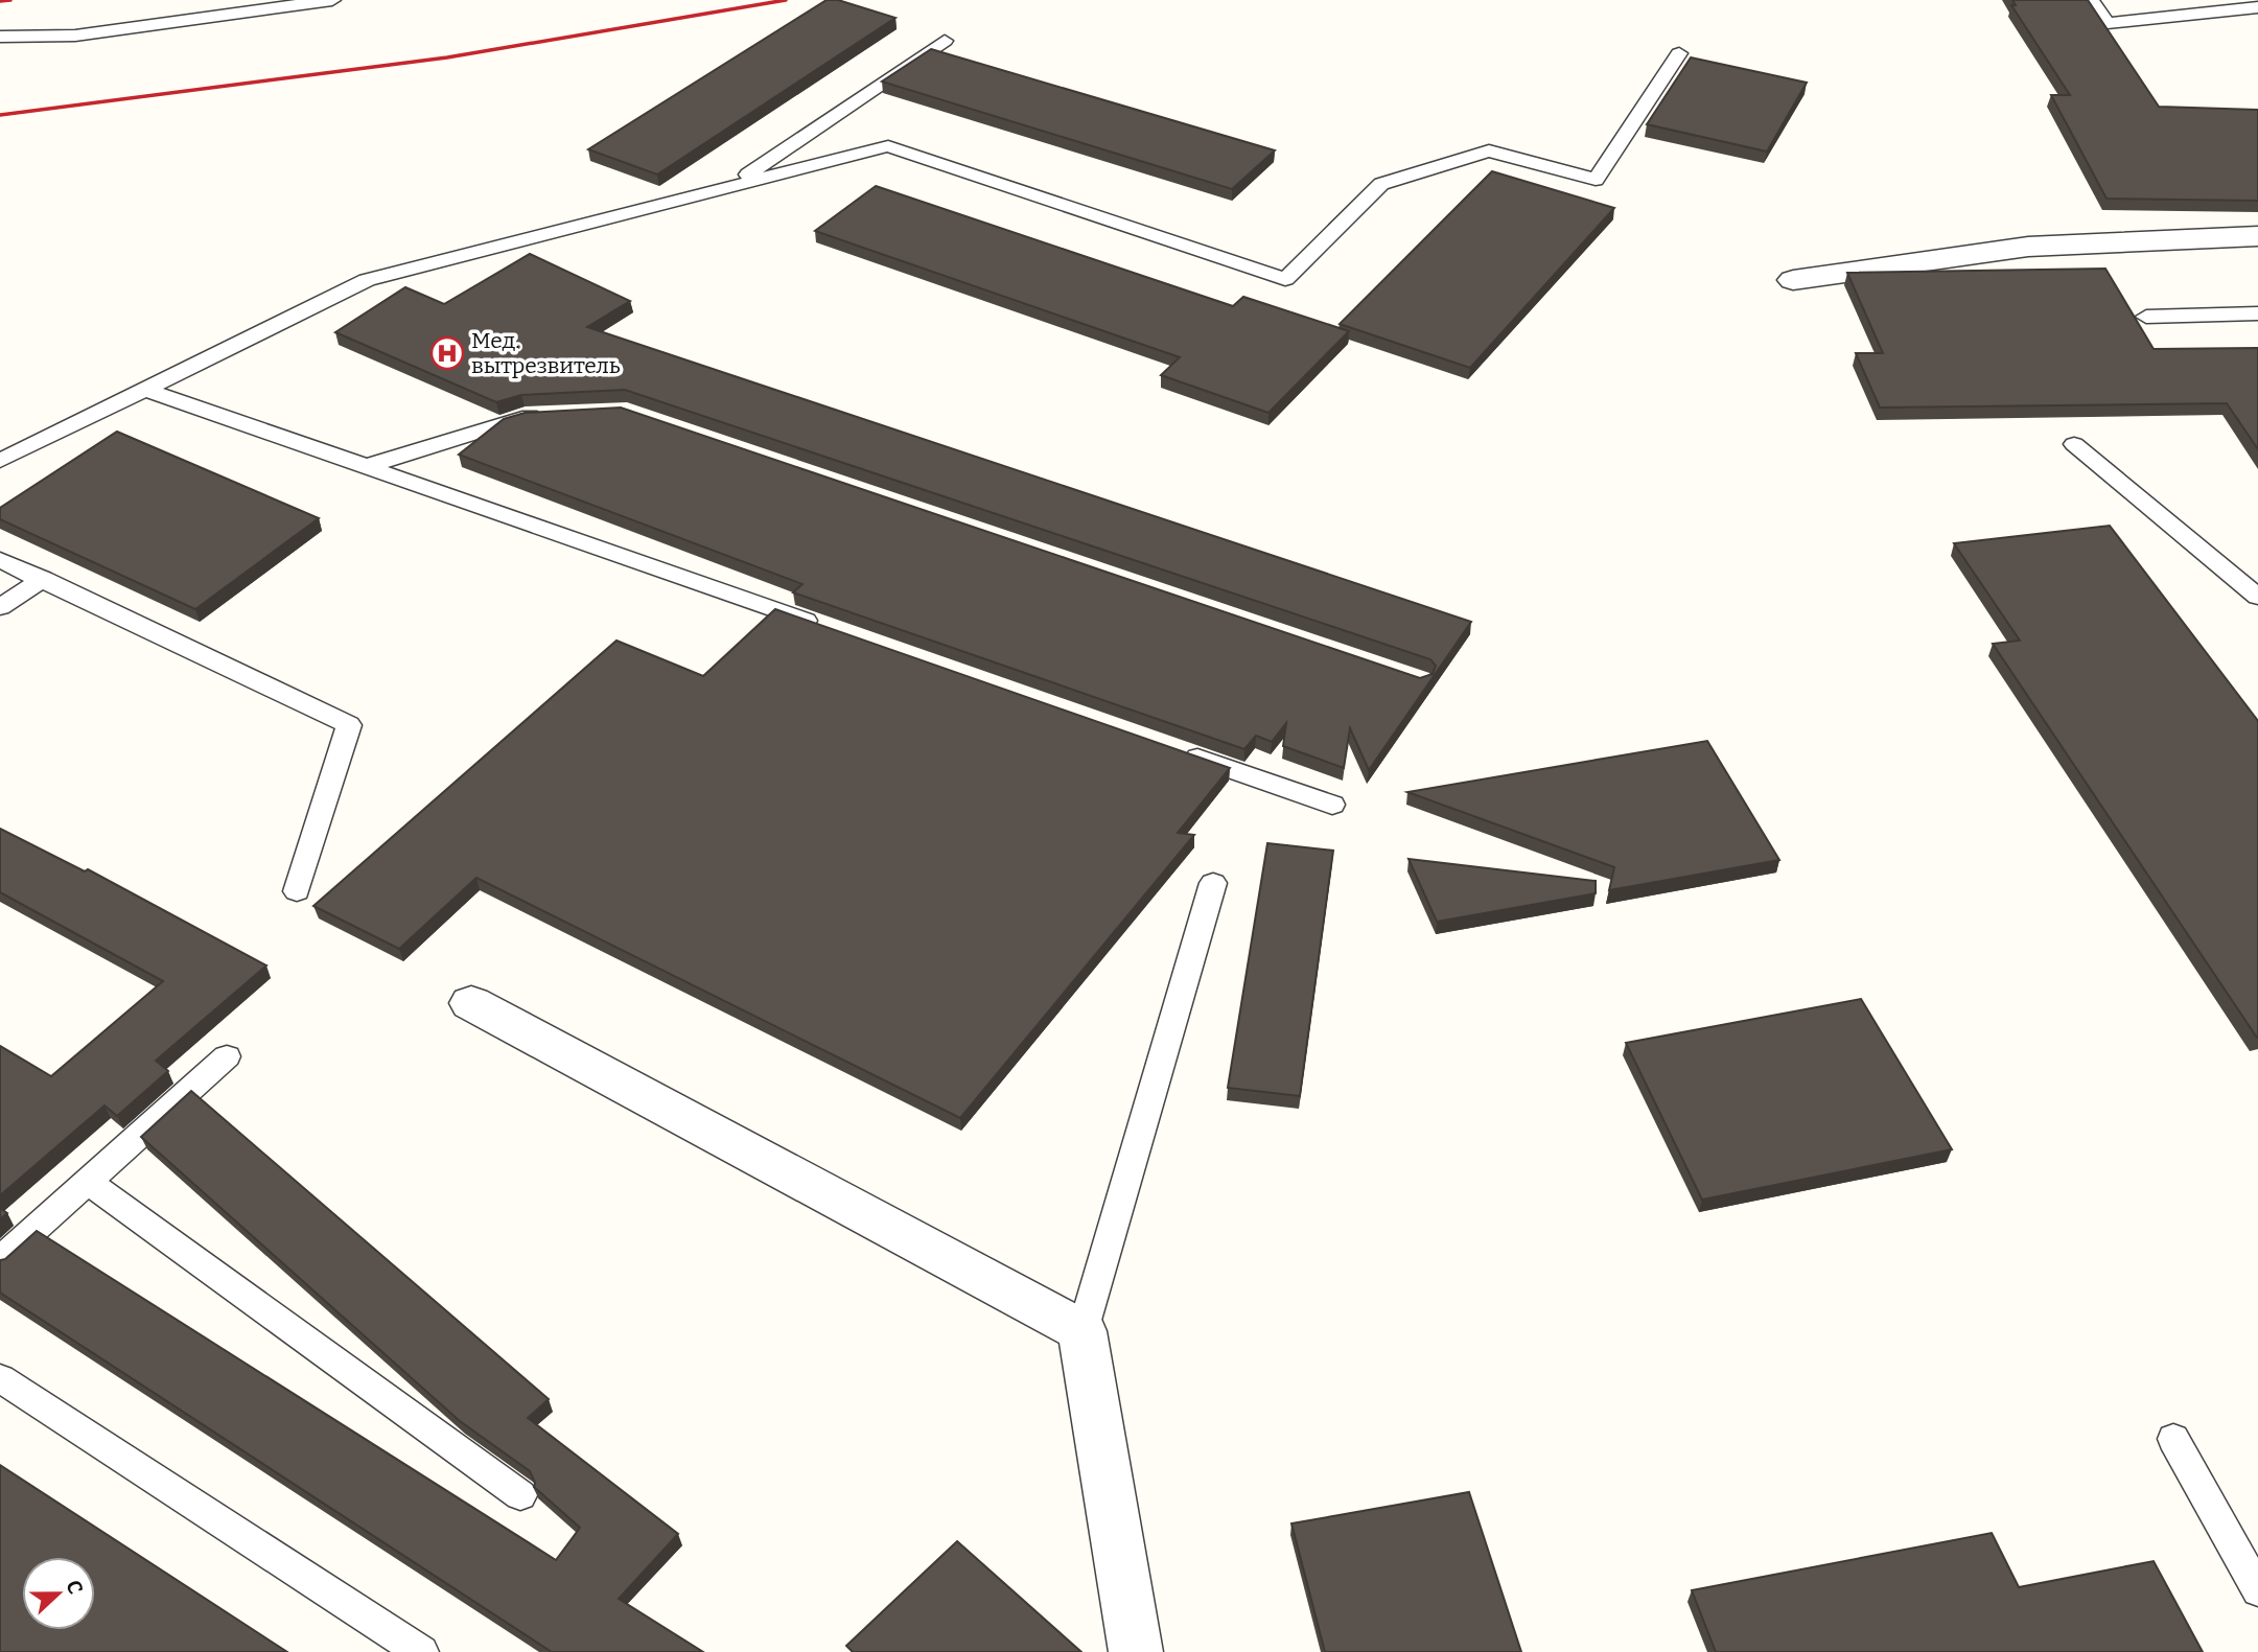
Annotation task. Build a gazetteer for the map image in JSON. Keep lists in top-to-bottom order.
{
  "places": {
    "hospital": ["Мед. вытрезвитель"]
  },
  "north": "right"
}
